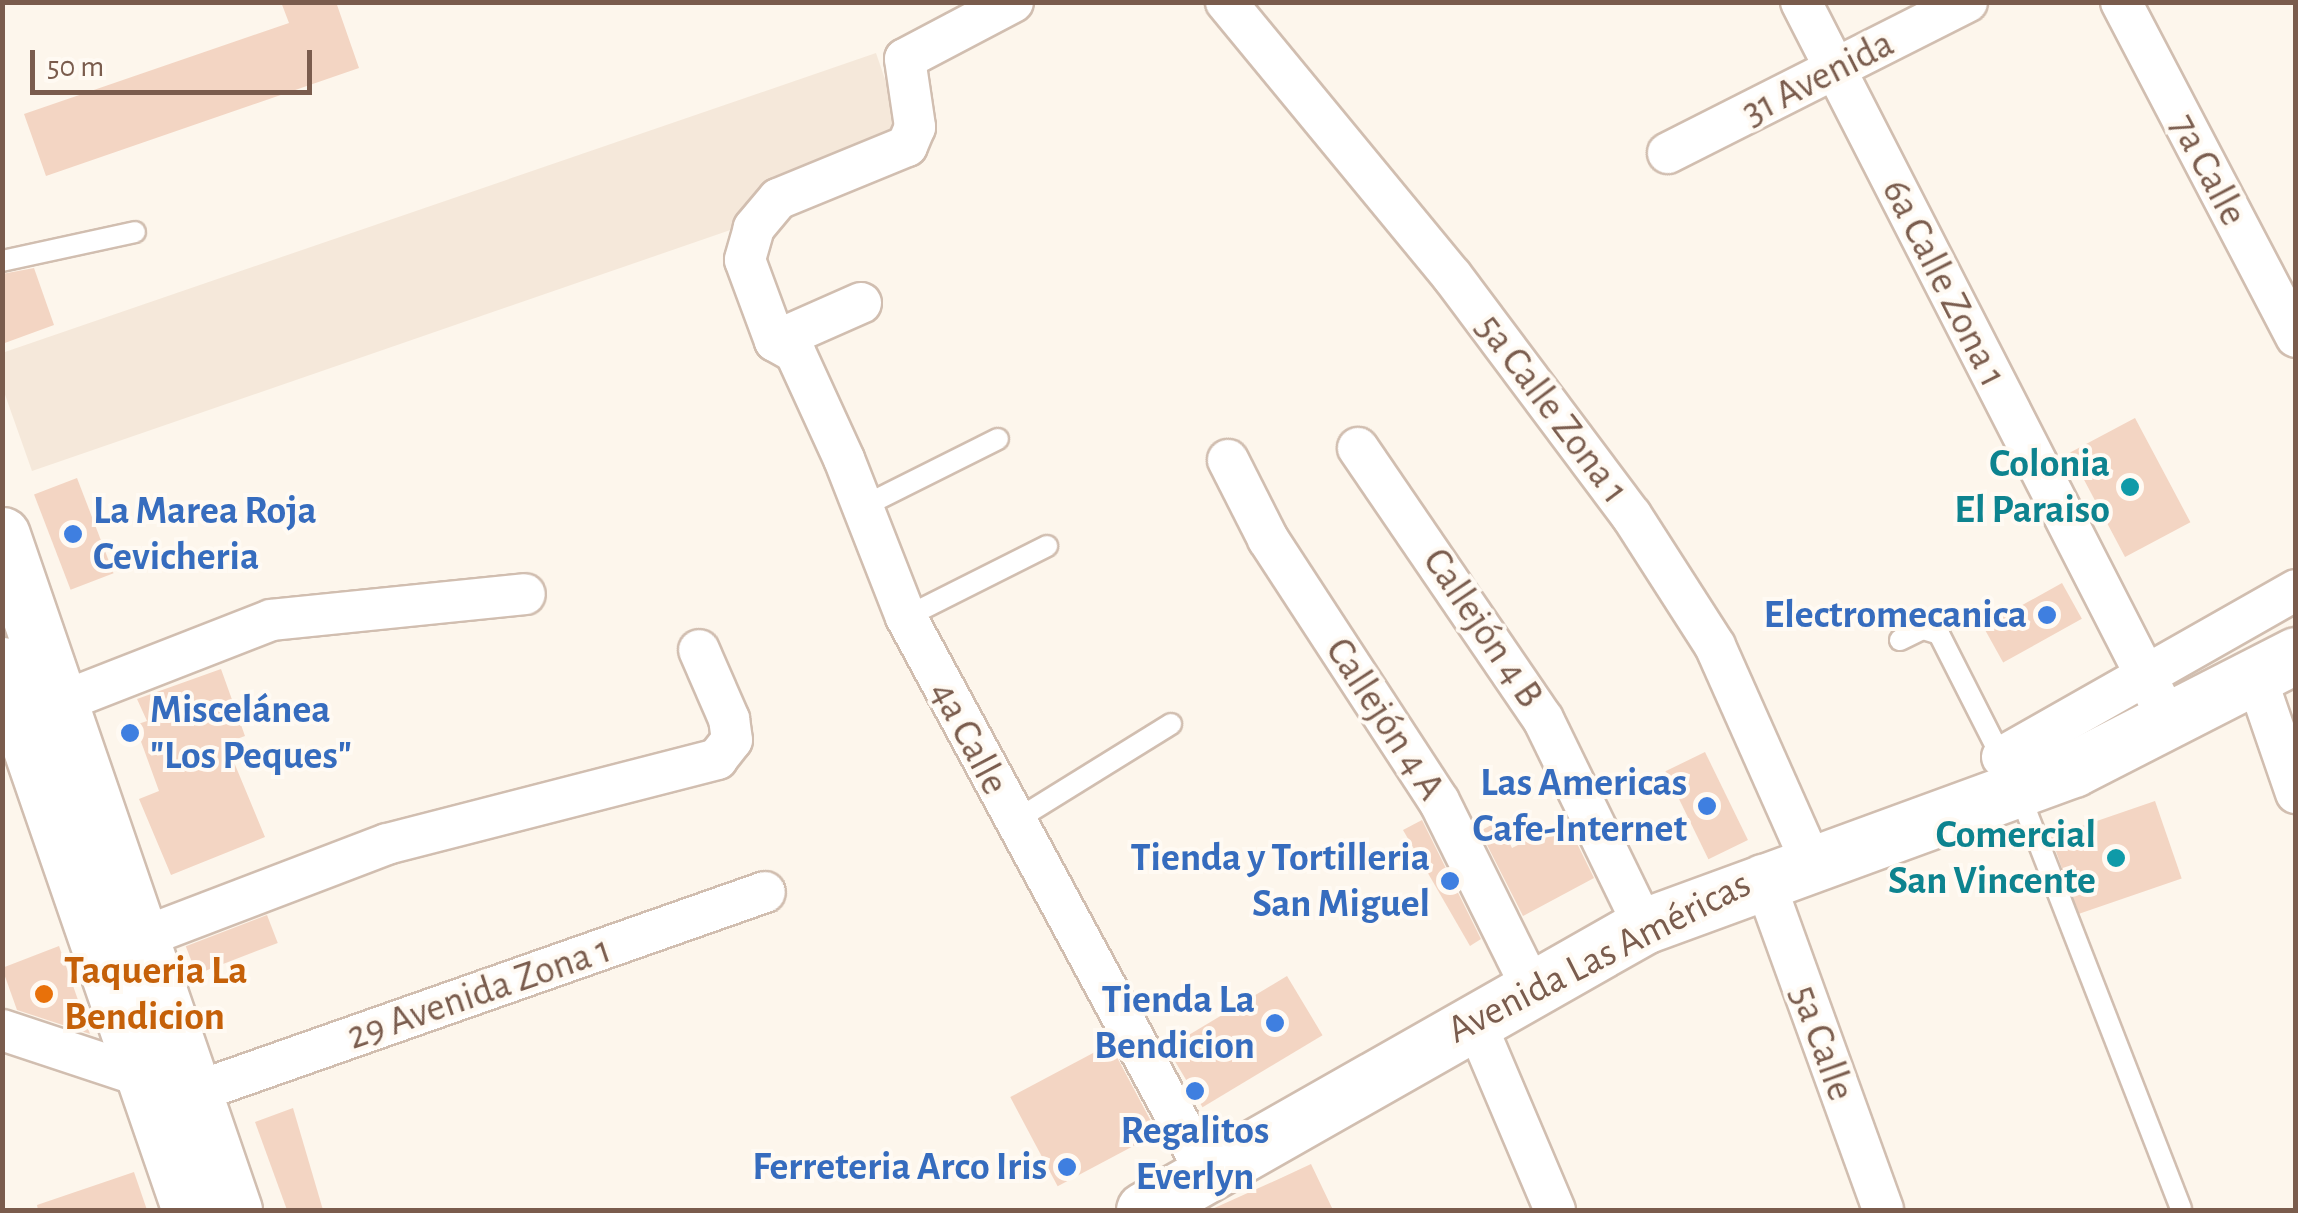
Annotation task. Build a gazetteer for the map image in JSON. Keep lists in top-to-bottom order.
{
  "streets": {
    "main road": ["Avenida Las Américas"],
    "street": [
      "31 Avenida",
      "7a Calle",
      "6a Calle Zona 1",
      "5a Calle Zona 1",
      "Callejón 4 B",
      "Callejón 4 A",
      "4a Calle",
      "29 Avenida Zona 1",
      "5a Calle"
    ]
  },
  "crossings": [
    ["31 Avenida", "6a Calle Zona 1"],
    ["6a Calle Zona 1", "Avenida Las Américas"],
    ["5a Calle Zona 1", "Avenida Las Américas"],
    ["5a Calle Zona 1", "5a Calle"],
    ["Callejón 4 B", "Avenida Las Américas"],
    ["Callejón 4 A", "Avenida Las Américas"],
    ["4a Calle", "Avenida Las Américas"],
    ["Avenida Las Américas", "5a Calle"]
  ],
  "places": [
    "Colonia El Paraiso",
    "La Marea Roja Cevicheria",
    "Electromecanica",
    "Miscelánea \"Los Peques\"",
    "Las Americas Cafe-Internet",
    "Comercial San Vincente",
    "Tienda y Tortilleria San Miguel",
    "Taqueria La Bendicion",
    "Tienda La Bendicion",
    "Regalitos Everlyn",
    "Ferreteria Arco Iris"
  ],
  "scale_bar": "50 m"
}
